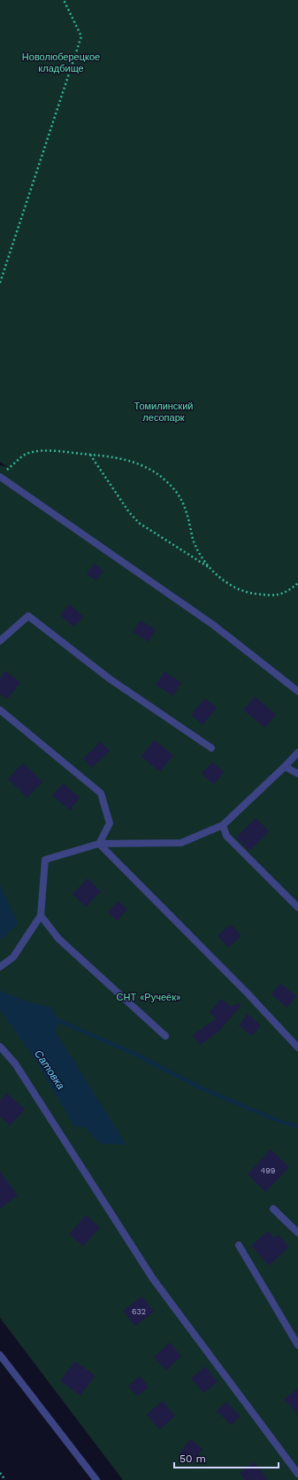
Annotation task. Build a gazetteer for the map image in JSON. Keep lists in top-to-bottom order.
{
  "water": ["Сатовка"],
  "parks": ["Новолюберецкое кладбище", "Томилинский лесопарк", "СНТ «Ручеёк»"],
  "house_numbers": ["499", "632"],
  "scale_bar": "50 m"
}
